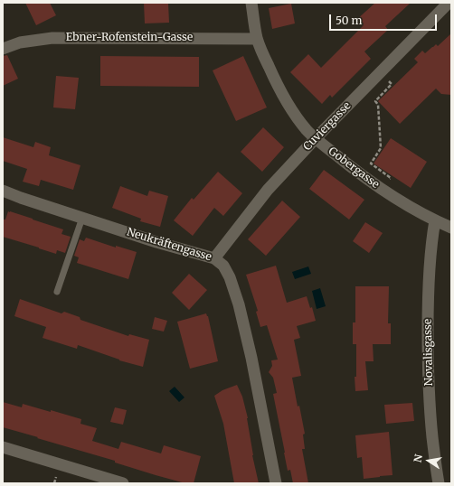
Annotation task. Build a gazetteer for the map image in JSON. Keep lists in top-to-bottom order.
{
  "streets": {
    "street": [
      "Ebner-Rofenstein-Gasse",
      "Cuviergasse",
      "Gobergasse",
      "Neukräftengasse",
      "Novalisgasse"
    ]
  },
  "crossings": [
    ["Ebner-Rofenstein-Gasse", "Gobergasse"],
    ["Cuviergasse", "Gobergasse"],
    ["Cuviergasse", "Neukräftengasse"],
    ["Gobergasse", "Novalisgasse"]
  ],
  "scale_bar": "50 m",
  "north": "left"
}
